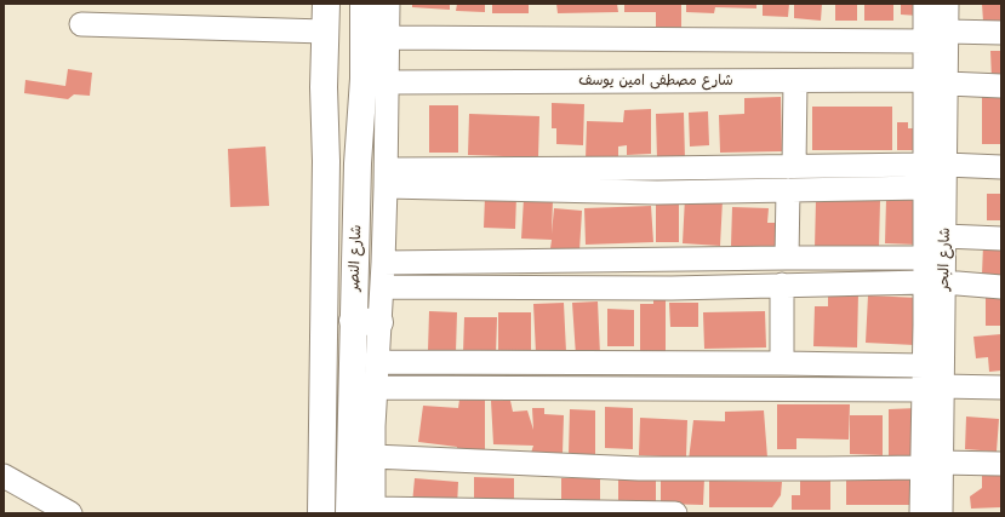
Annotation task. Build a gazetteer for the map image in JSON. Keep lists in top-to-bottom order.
{
  "streets": {
    "main road": ["شارع النصر"],
    "street": ["شارع مصطفى امين يوسف", "شارع البحر"]
  },
  "crossings": [
    ["شارع مصطفى امين يوسف", "شارع النصر"],
    ["شارع مصطفى امين يوسف", "شارع البحر"]
  ]
}
